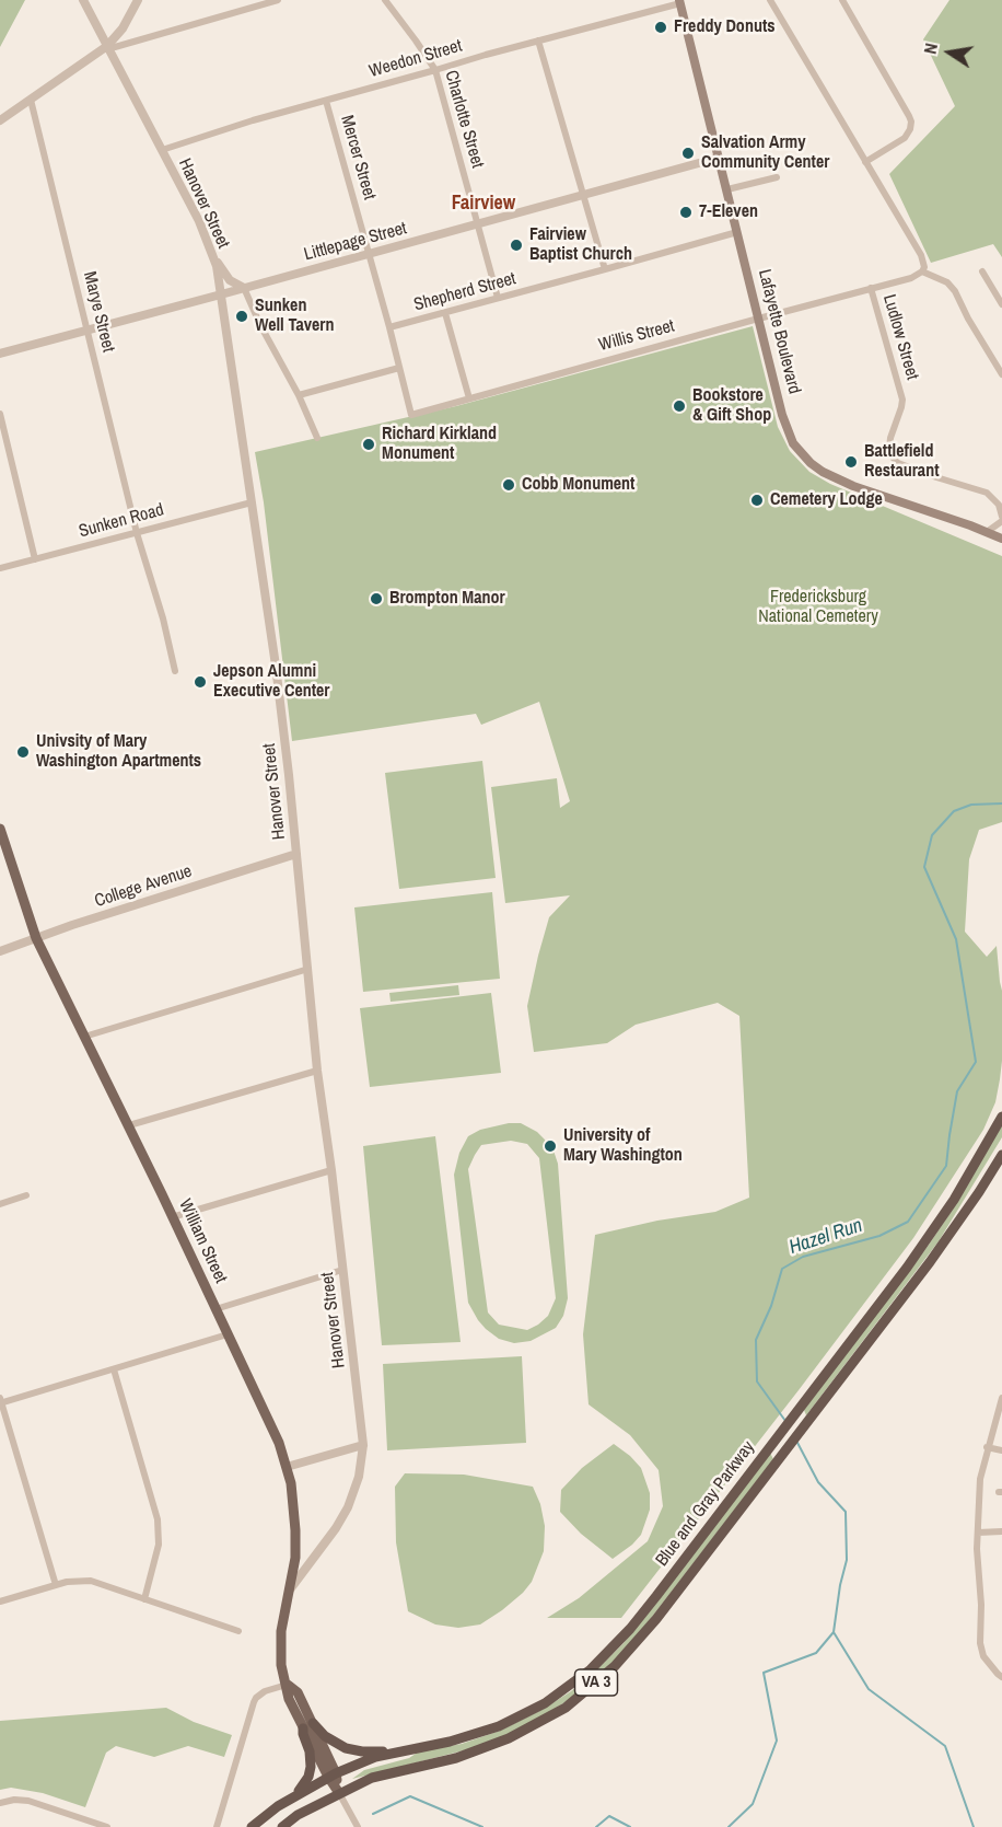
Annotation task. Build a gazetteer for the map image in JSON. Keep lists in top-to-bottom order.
{
  "streets": {
    "highway": ["Blue and Gray Parkway", "VA 3"],
    "main road": ["Lafayette Boulevard", "William Street"],
    "street": [
      "Weedon Street",
      "Charlotte Street",
      "Mercer Street",
      "Hanover Street",
      "Littlepage Street",
      "Shepherd Street",
      "Marye Street",
      "Willis Street",
      "Ludlow Street",
      "Sunken Road",
      "College Avenue"
    ]
  },
  "crossings": [
    ["Weedon Street", "Charlotte Street"],
    ["Weedon Street", "Mercer Street"],
    ["Weedon Street", "Hanover Street"],
    ["Weedon Street", "Lafayette Boulevard"],
    ["Charlotte Street", "Littlepage Street"],
    ["Charlotte Street", "Shepherd Street"],
    ["Mercer Street", "Littlepage Street"],
    ["Mercer Street", "Shepherd Street"],
    ["Mercer Street", "Willis Street"],
    ["Hanover Street", "Littlepage Street"],
    ["Hanover Street", "Sunken Road"],
    ["Hanover Street", "College Avenue"],
    ["Hanover Street", "William Street"],
    ["Littlepage Street", "Marye Street"],
    ["Littlepage Street", "Lafayette Boulevard"],
    ["Shepherd Street", "Lafayette Boulevard"],
    ["Marye Street", "Sunken Road"],
    ["Lafayette Boulevard", "Willis Street"],
    ["Willis Street", "Ludlow Street"],
    ["College Avenue", "William Street"],
    ["William Street", "Blue and Gray Parkway"],
    ["William Street", "VA 3"],
    ["Blue and Gray Parkway", "VA 3"]
  ],
  "districts": ["Fairview"],
  "water": ["Hazel Run"],
  "parks": ["Fredericksburg National Cemetery"],
  "places": [
    "Freddy Donuts",
    "Salvation Army Community Center",
    "7-Eleven",
    "Fairview Baptist Church",
    "Sunken Well Tavern",
    "Bookstore & Gift Shop",
    "Richard Kirkland Monument",
    "Battlefield Restaurant",
    "Cobb Monument",
    "Cemetery Lodge",
    "Brompton Manor",
    "Jepson Alumni Executive Center",
    "Univsity of Mary Washington Apartments",
    "University of Mary Washington"
  ],
  "north": "left"
}
